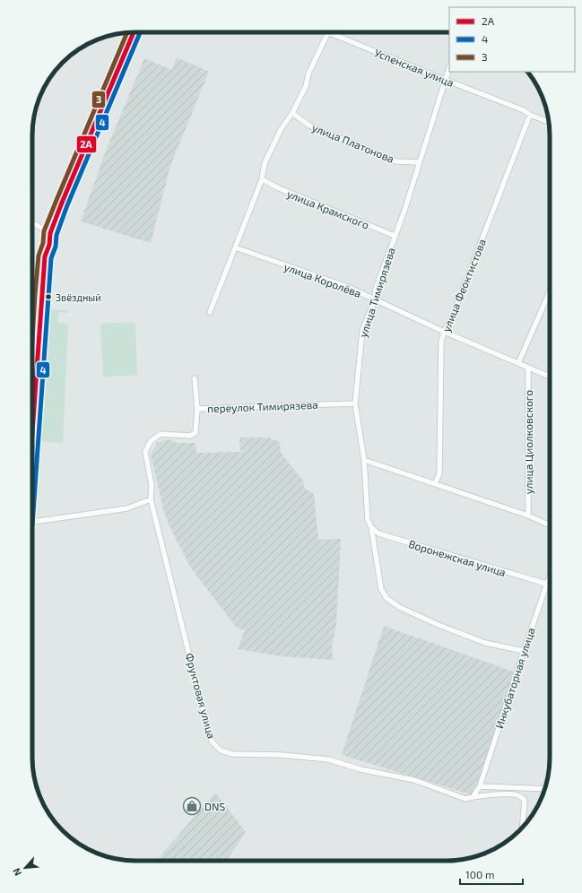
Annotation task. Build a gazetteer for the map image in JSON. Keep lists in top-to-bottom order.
{
  "streets": {
    "street": [
      "Успенская улица",
      "улица Платонова",
      "улица Крамского",
      "улица Королёва",
      "улица Феоктистова",
      "улица Тимирязева",
      "переулок Тимирязева",
      "улица Циолковского",
      "Воронежская улица",
      "Инкубаторная улица",
      "Фруктовая улица"
    ]
  },
  "crossings": [
    ["Успенская улица", "улица Феоктистова"],
    ["Успенская улица", "улица Тимирязева"],
    ["улица Платонова", "улица Тимирязева"],
    ["улица Крамского", "улица Тимирязева"],
    ["улица Королёва", "улица Феоктистова"],
    ["улица Королёва", "улица Тимирязева"],
    ["улица Королёва", "улица Циолковского"],
    ["улица Тимирязева", "переулок Тимирязева"],
    ["улица Тимирязева", "Воронежская улица"],
    ["улица Тимирязева", "Инкубаторная улица"],
    ["переулок Тимирязева", "Фруктовая улица"],
    ["Воронежская улица", "Инкубаторная улица"],
    ["Инкубаторная улица", "Фруктовая улица"]
  ],
  "places": {
    "other": ["Звёздный"],
    "shop": ["DNS"]
  },
  "lines": ["transit line 4", "transit line 2А", "transit line 3"],
  "legend": ["2А", "4", "3"],
  "scale_bar": "100 m",
  "north": "bottom left"
}
